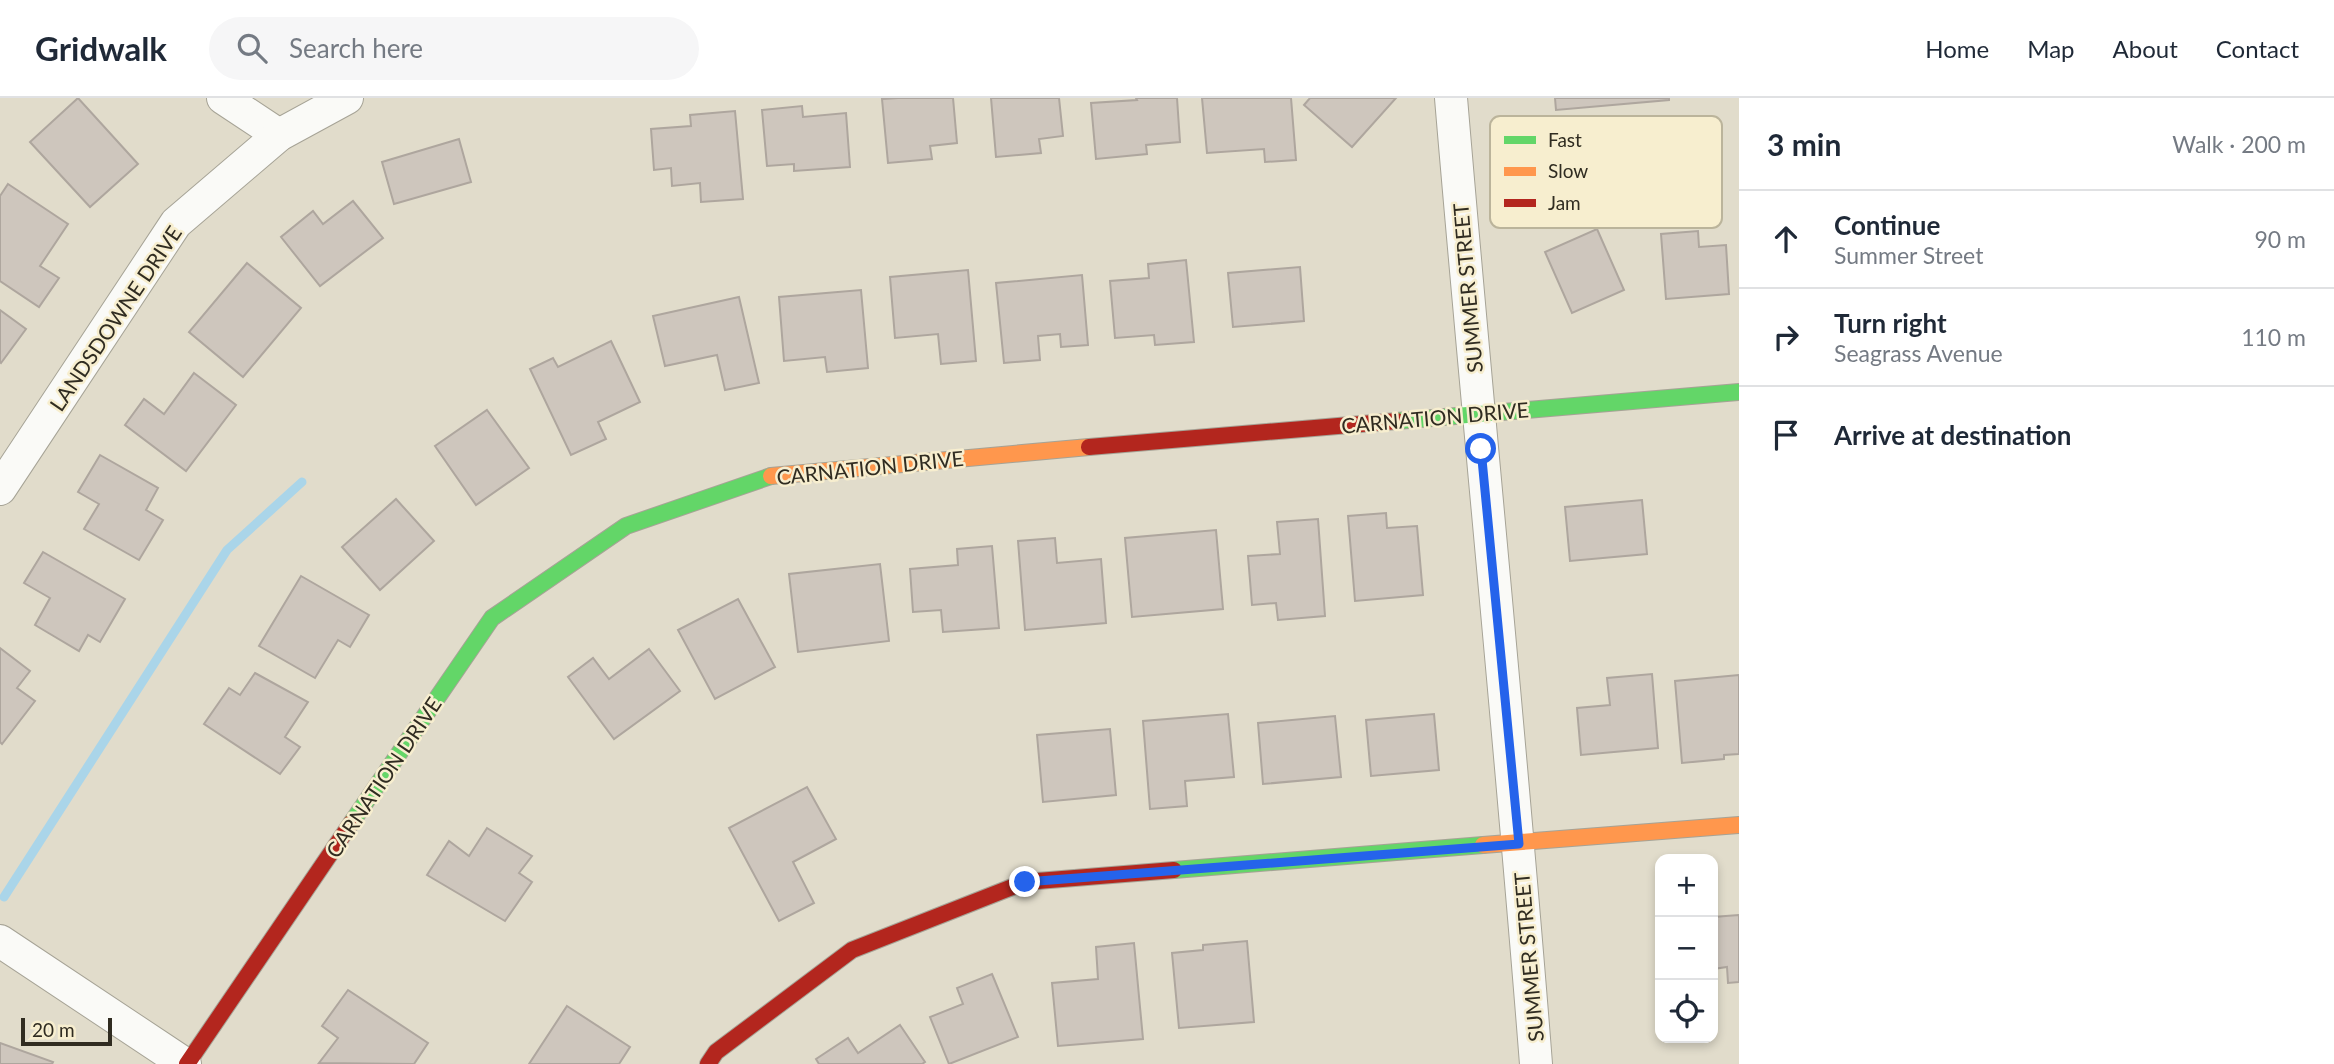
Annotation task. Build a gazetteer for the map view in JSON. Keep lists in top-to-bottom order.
{
  "streets": {
    "street": ["SUMMER STREET", "LANDSDOWNE DRIVE", "CARNATION DRIVE"]
  },
  "crossings": [
    ["SUMMER STREET", "CARNATION DRIVE"]
  ],
  "legend": ["Fast", "Slow", "Jam"],
  "scale_bar": "20 m",
  "page": {
    "header": "Gridwalk",
    "search": "Search here",
    "nav": [
      "Home",
      "Map",
      "About",
      "Contact"
    ],
    "heading": ["3 min", "Walk · 200 m"],
    "list": [
      ["Continue", "Summer Street", "90 m"],
      ["Turn right", "Seagrass Avenue", "110 m"],
      "Arrive at destination"
    ],
    "map_buttons": ["+", "−"],
    "scale": "20 m"
  }
}
